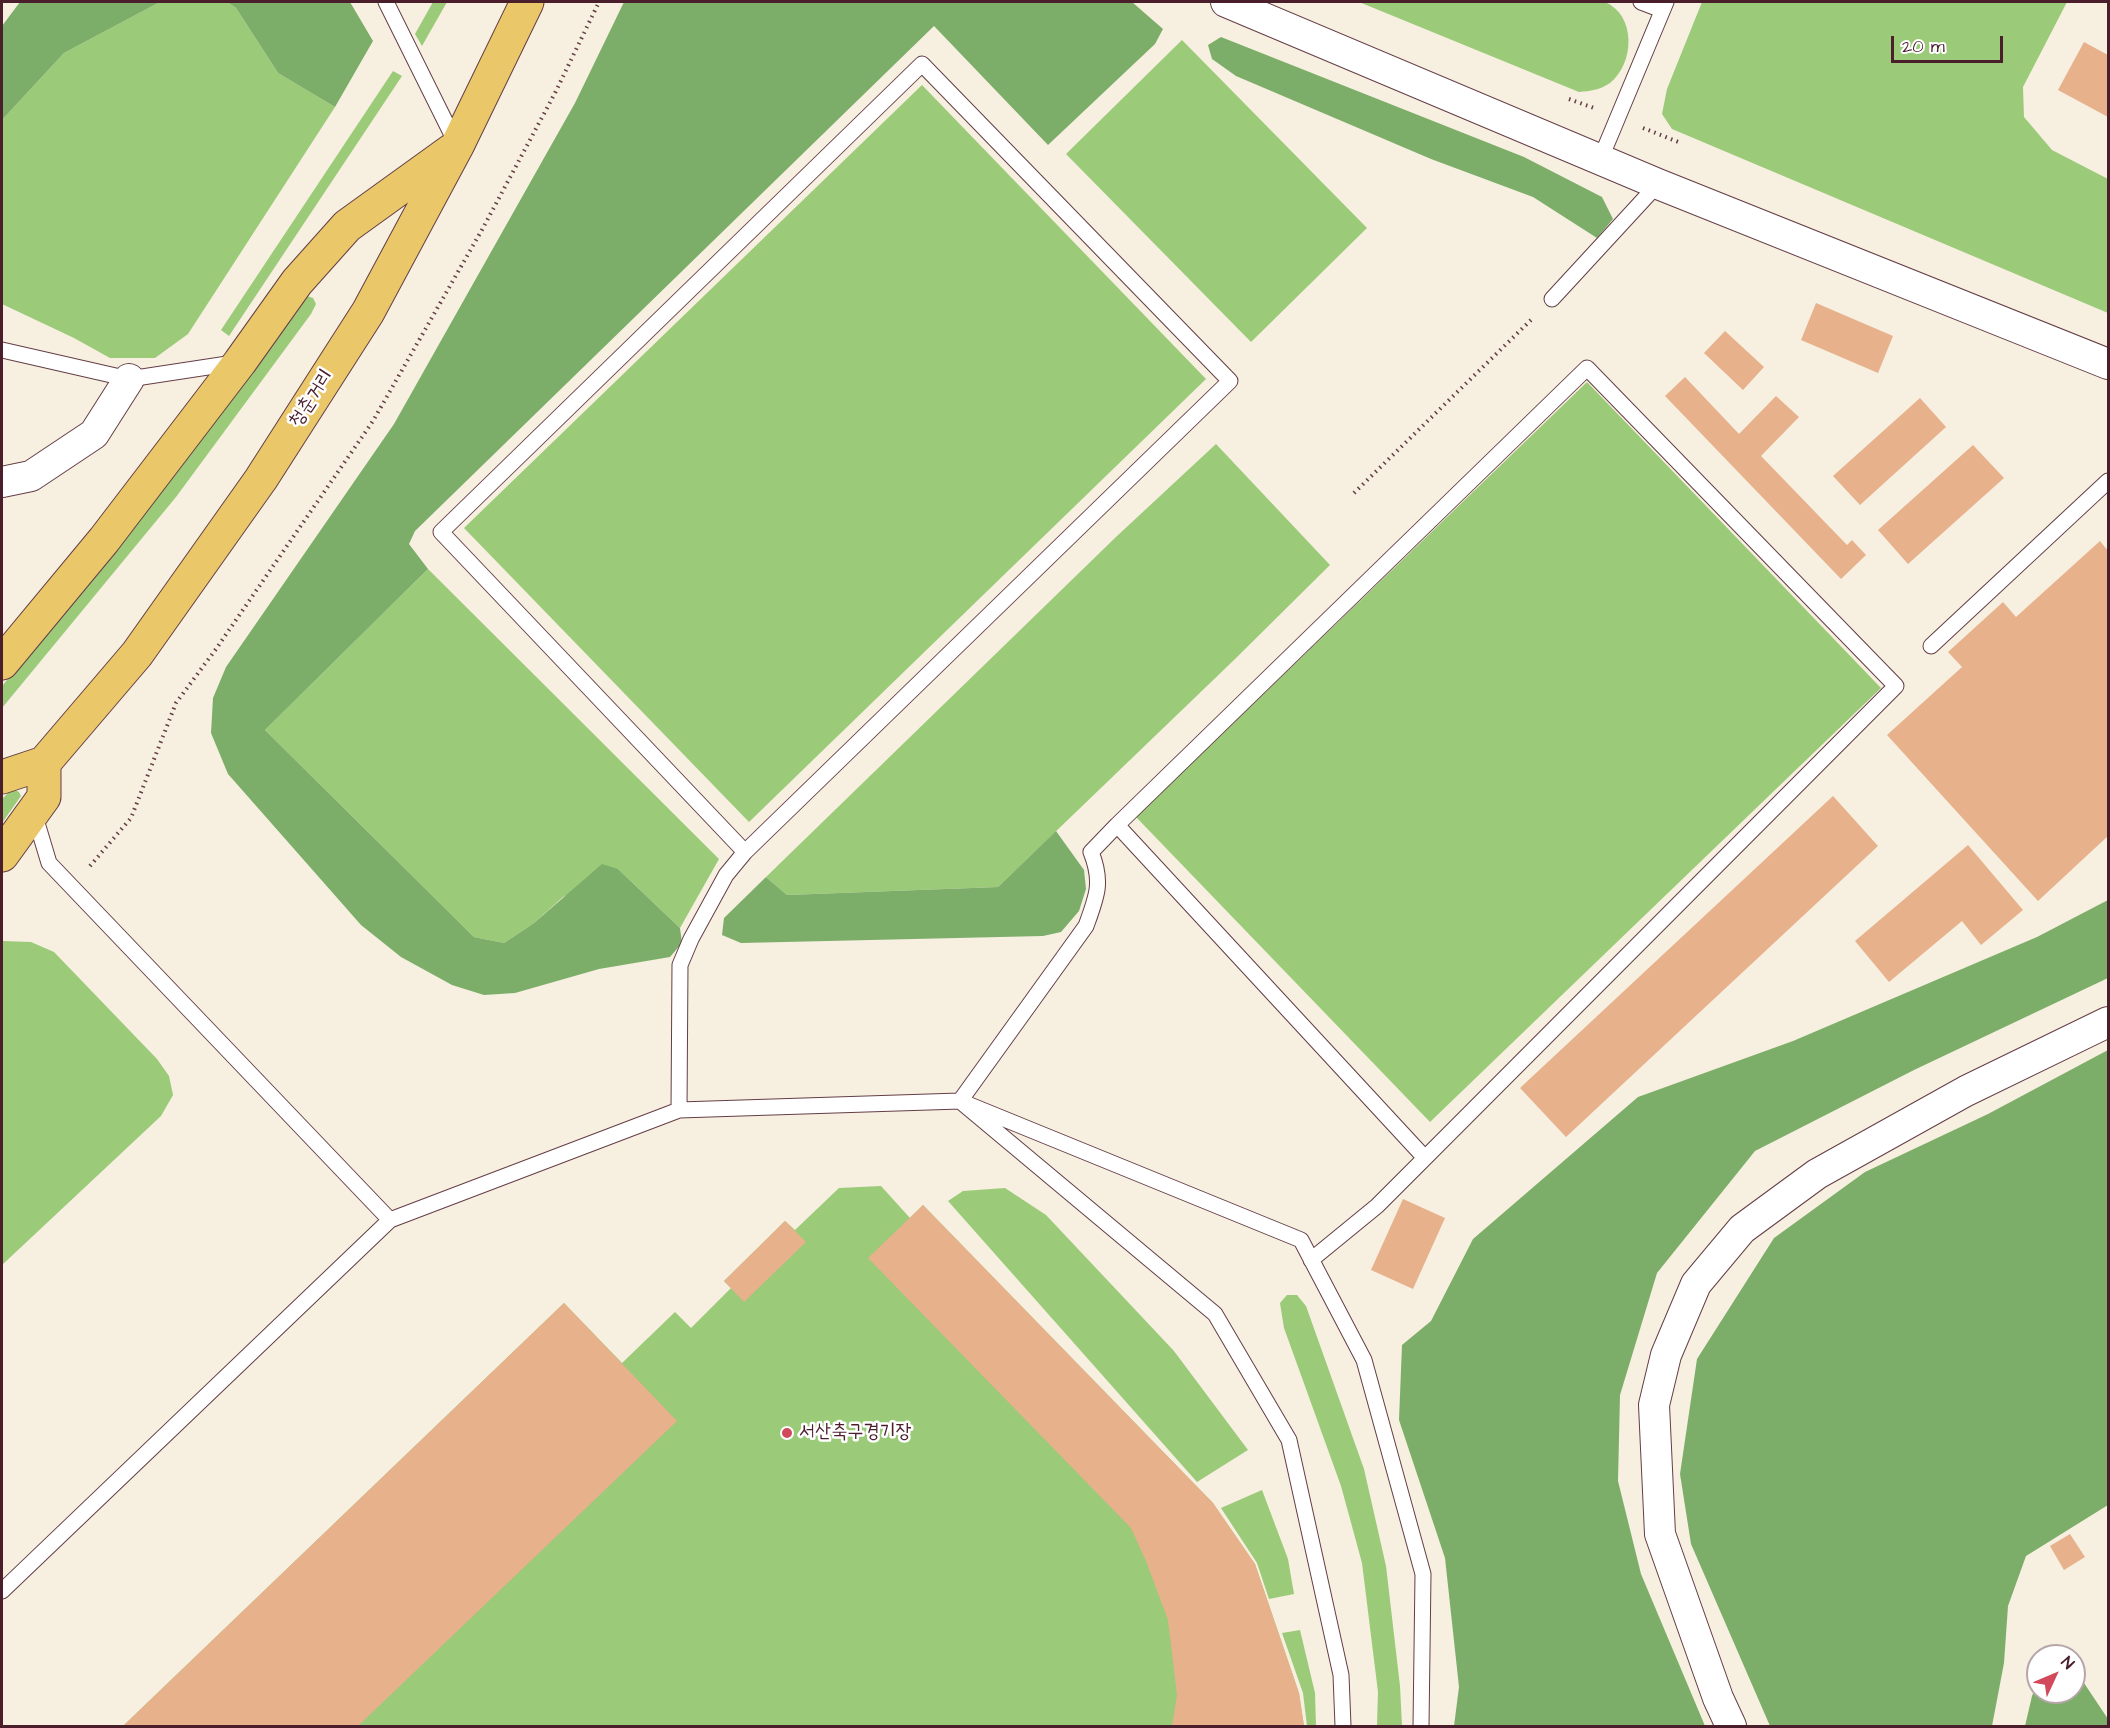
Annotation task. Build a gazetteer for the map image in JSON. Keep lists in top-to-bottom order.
{
  "streets": {
    "main road": ["청춘거리"]
  },
  "places": ["서산축구경기장"],
  "scale_bar": "20 m",
  "north": "top right"
}
